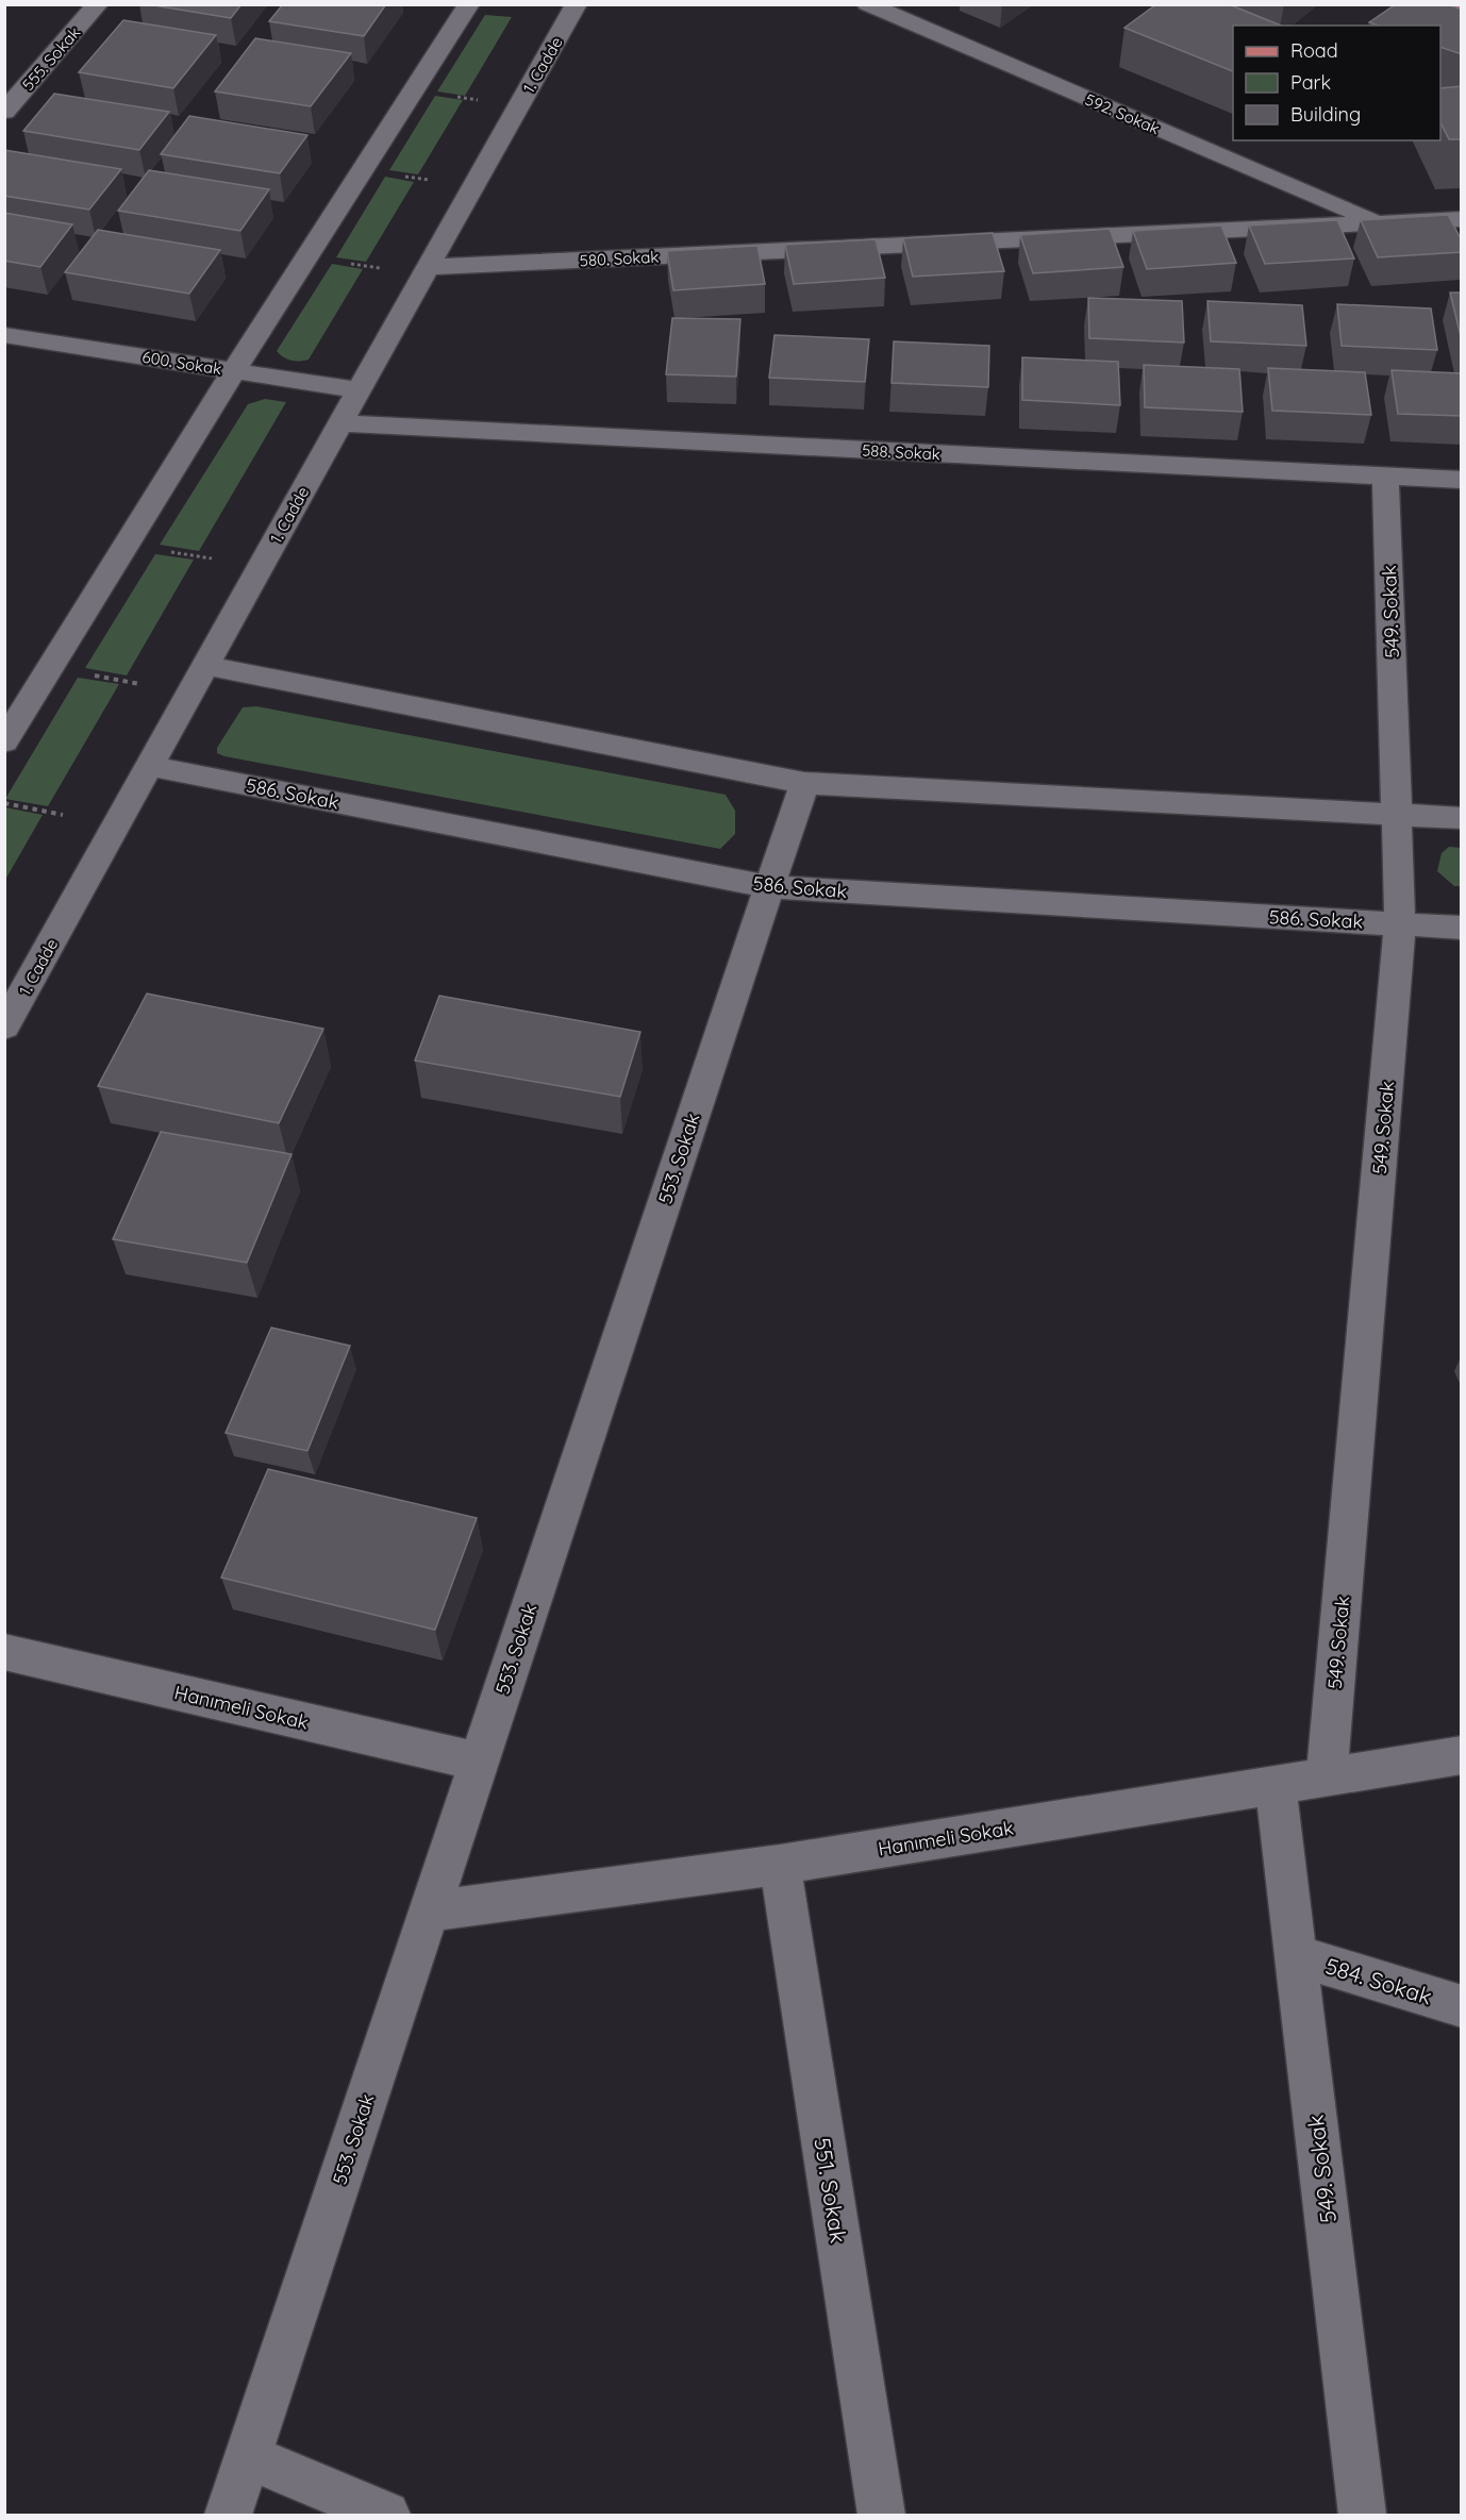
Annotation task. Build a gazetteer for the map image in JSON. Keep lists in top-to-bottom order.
{
  "streets": {
    "street": [
      "555. Sokak",
      "1. Cadde",
      "592. Sokak",
      "580. Sokak",
      "600. Sokak",
      "588. Sokak",
      "549. Sokak",
      "586. Sokak",
      "553. Sokak",
      "Hanımeli Sokak",
      "584. Sokak",
      "551. Sokak"
    ]
  },
  "crossings": [
    ["1. Cadde", "580. Sokak"],
    ["1. Cadde", "600. Sokak"],
    ["1. Cadde", "588. Sokak"],
    ["1. Cadde", "586. Sokak"],
    ["592. Sokak", "580. Sokak"],
    ["588. Sokak", "549. Sokak"],
    ["549. Sokak", "586. Sokak"],
    ["549. Sokak", "Hanımeli Sokak"],
    ["549. Sokak", "584. Sokak"],
    ["586. Sokak", "553. Sokak"],
    ["553. Sokak", "Hanımeli Sokak"],
    ["Hanımeli Sokak", "551. Sokak"]
  ],
  "legend": ["Road", "Park", "Building"]
}
